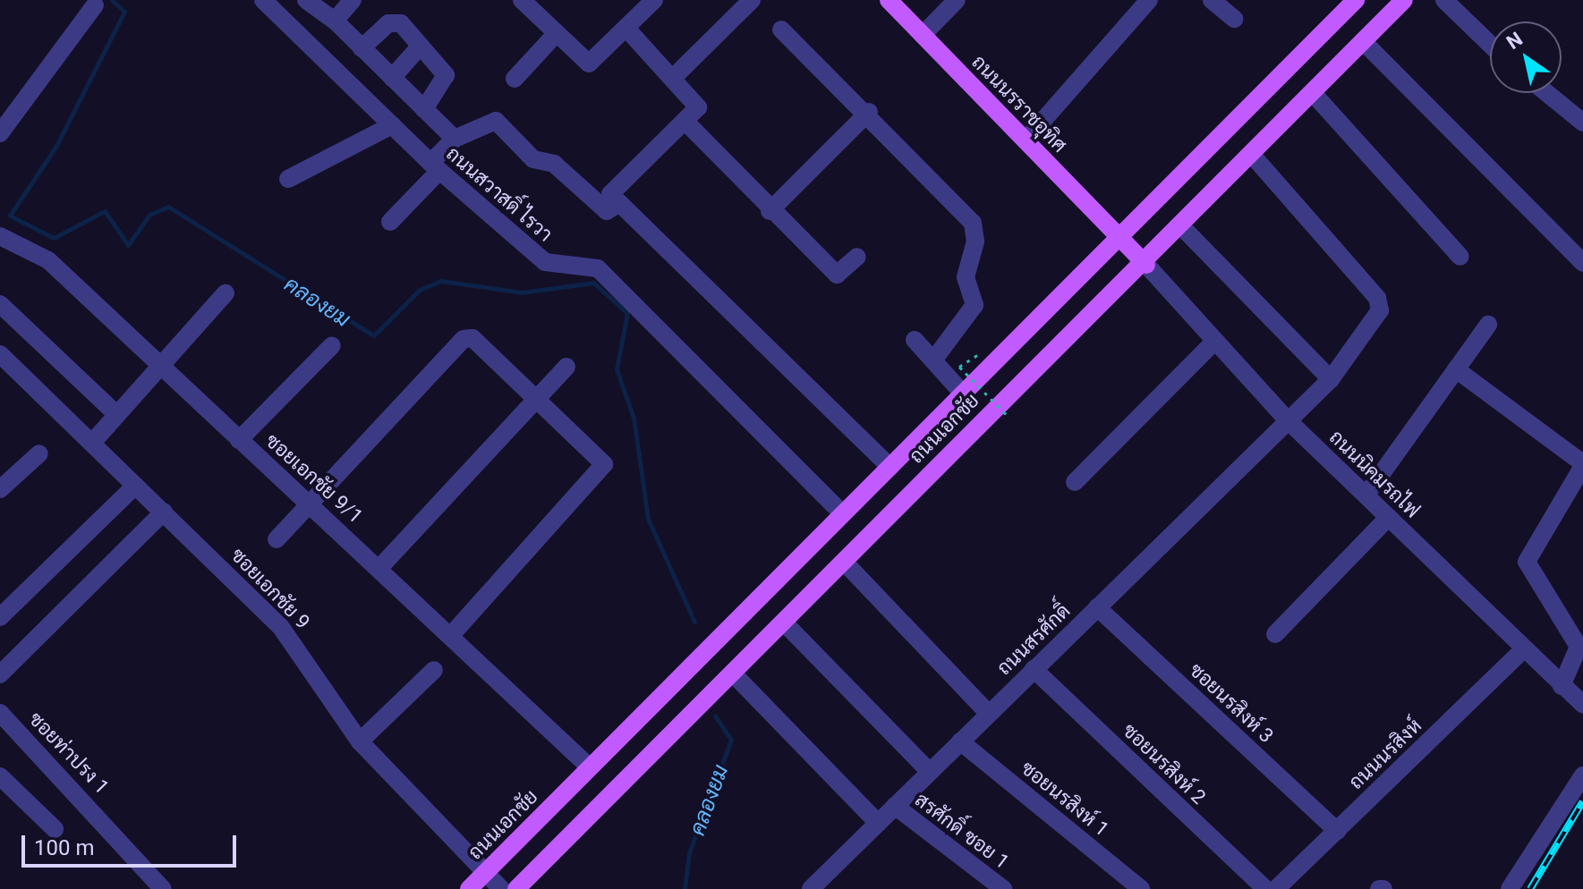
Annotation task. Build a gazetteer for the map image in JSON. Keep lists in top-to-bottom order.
{
  "streets": {
    "main road": ["ถนนนรราชอุทิศ", "ถนนเอกชัย"],
    "street": [
      "ถนนสวาสดิ์ ไรวา",
      "ถนนนิคมรถไฟ",
      "ซอยเอกชัย 9/1",
      "ซอยเอกชัย 9",
      "ถนนสรศักดิ์",
      "ซอยนรสิงห์ 3",
      "ซอยท่าปรง 1",
      "ถนนนรสิงห์",
      "ซอยนรสิงห์ 2",
      "ซอยนรสิงห์ 1",
      "สรศักดิ์ ซอย 1"
    ]
  },
  "crossings": [
    ["ถนนนรราชอุทิศ", "ถนนเอกชัย"],
    ["ถนนนรราชอุทิศ", "ถนนนิคมรถไฟ"],
    ["ถนนสวาสดิ์ ไรวา", "ถนนเอกชัย"],
    ["ถนนเอกชัย", "ถนนนิคมรถไฟ"],
    ["ถนนเอกชัย", "ซอยเอกชัย 9/1"],
    ["ถนนเอกชัย", "ซอยเอกชัย 9"],
    ["ถนนเอกชัย", "ถนนสรศักดิ์"],
    ["ถนนนิคมรถไฟ", "ถนนสรศักดิ์"],
    ["ถนนนิคมรถไฟ", "ถนนนรสิงห์"],
    ["ถนนสรศักดิ์", "ซอยนรสิงห์ 3"],
    ["ถนนสรศักดิ์", "ซอยนรสิงห์ 2"],
    ["ถนนสรศักดิ์", "ซอยนรสิงห์ 1"],
    ["ถนนสรศักดิ์", "สรศักดิ์ ซอย 1"],
    ["ซอยนรสิงห์ 3", "ถนนนรสิงห์"]
  ],
  "water": ["คลองยม"],
  "scale_bar": "100 m",
  "north": "top left"
}
